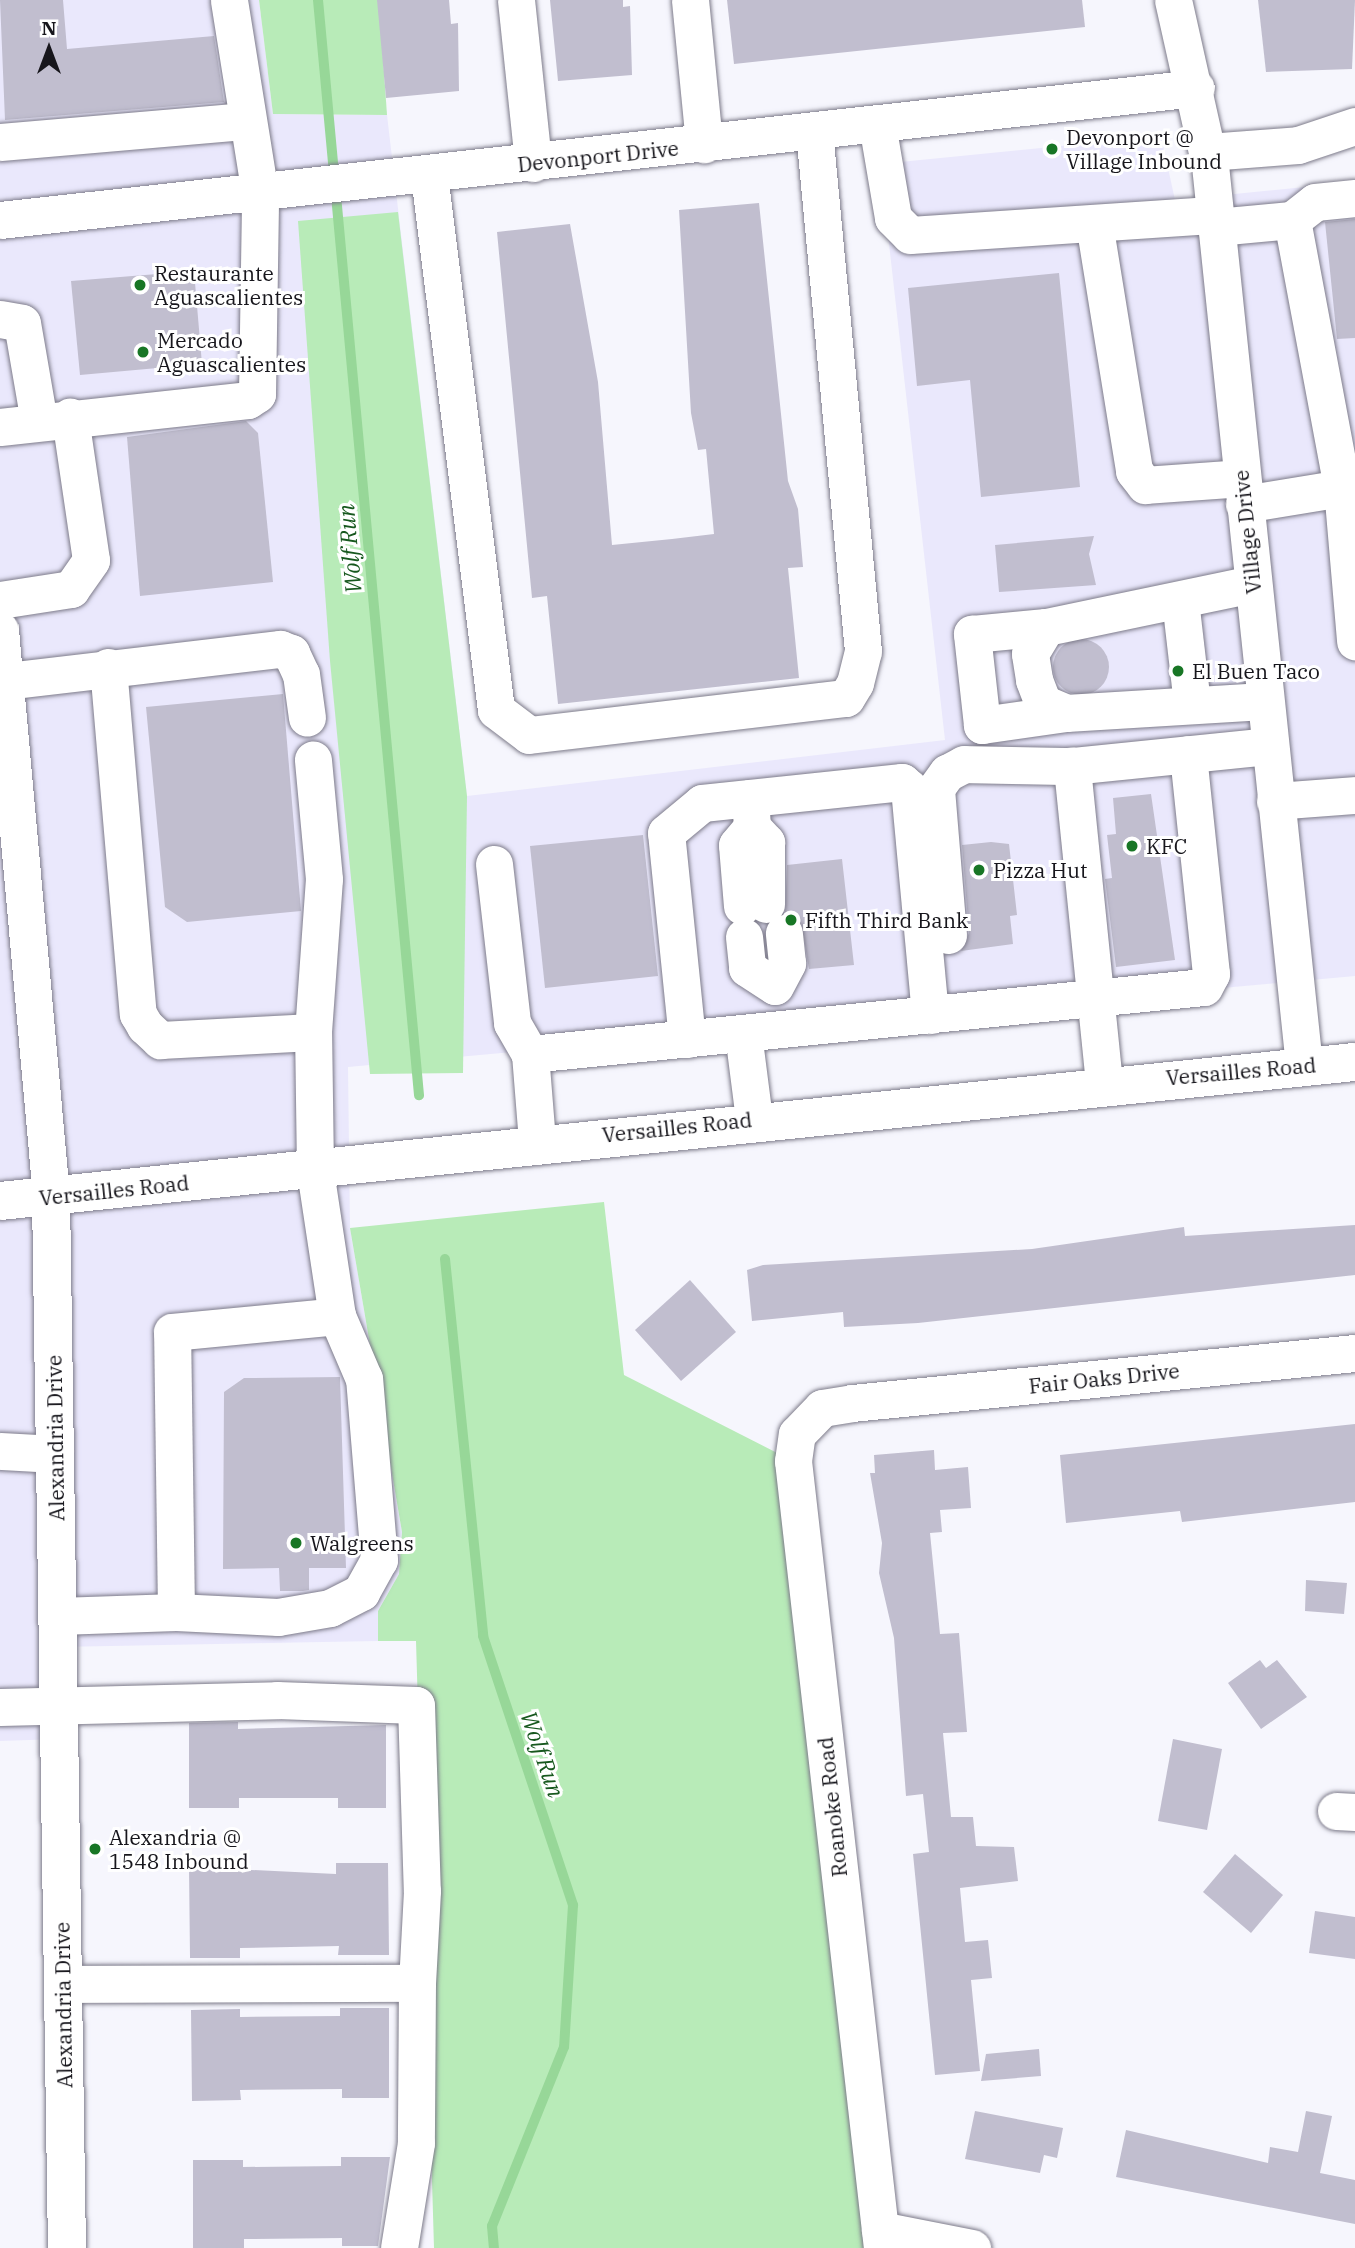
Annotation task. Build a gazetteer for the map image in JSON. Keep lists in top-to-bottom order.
{
  "streets": {
    "main road": ["Versailles Road", "Alexandria Drive"],
    "street": [
      "Devonport Drive",
      "Village Drive",
      "Fair Oaks Drive",
      "Roanoke Road"
    ]
  },
  "crossings": [
    ["Devonport Drive", "Village Drive"],
    ["Village Drive", "Versailles Road"],
    ["Versailles Road", "Alexandria Drive"],
    ["Fair Oaks Drive", "Roanoke Road"]
  ],
  "water": ["Wolf Run"],
  "places": [
    "Devonport @ Village Inbound",
    "Restaurante Aguascalientes",
    "Mercado Aguascalientes",
    "El Buen Taco",
    "KFC",
    "Pizza Hut",
    "Fifth Third Bank",
    "Walgreens",
    "Alexandria @ 1548 Inbound"
  ],
  "north": "top"
}
